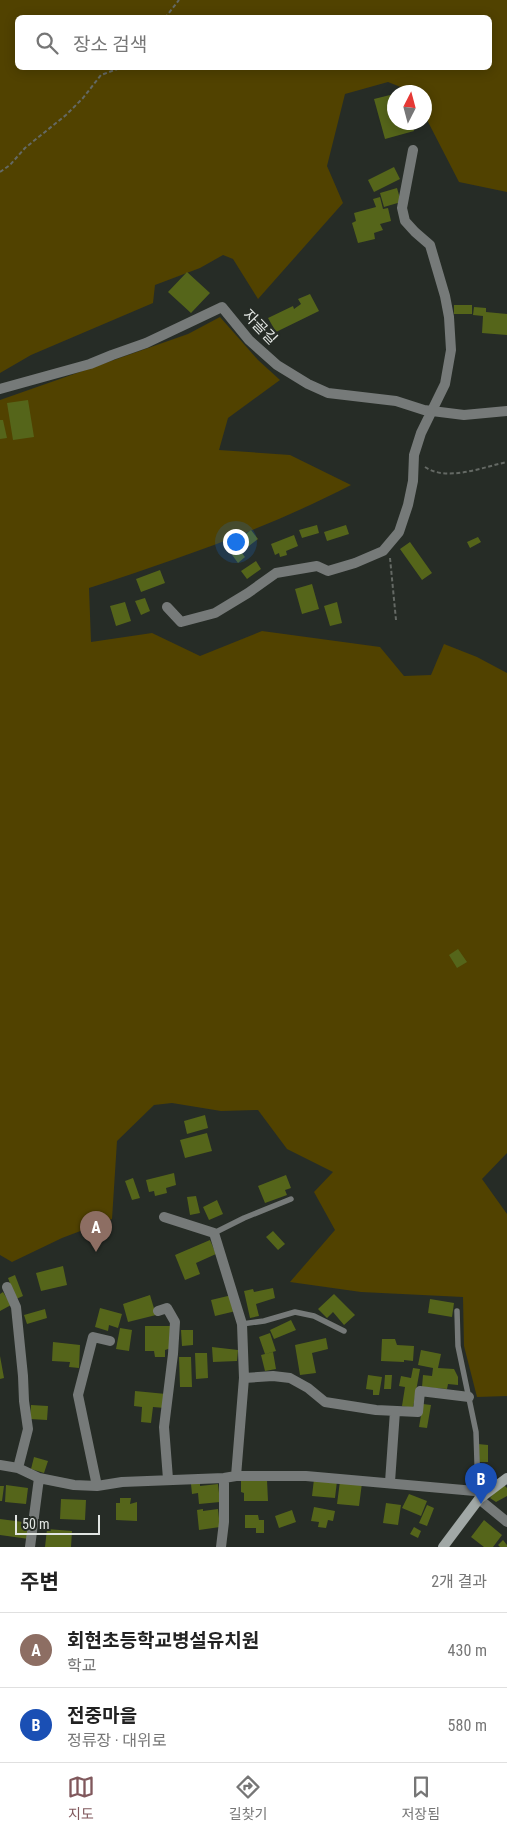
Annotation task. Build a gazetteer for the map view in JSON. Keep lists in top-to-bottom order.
{
  "streets": {
    "street": ["자골길"]
  },
  "scale_bar": "50 m",
  "north": "top",
  "page": {
    "search": "장소 검색",
    "pins": ["A", "B"],
    "scale": "50 m",
    "heading": ["주변", "2개 결과"],
    "list": [
      {
        "mark": "A",
        "name": "회현초등학교병설유치원",
        "note": "학교",
        "value": "430 m"
      },
      {
        "mark": "B",
        "name": "전중마을",
        "note": "정류장 · 대위로",
        "value": "580 m"
      }
    ],
    "nav": ["지도", "길찾기", "저장됨"]
  }
}
